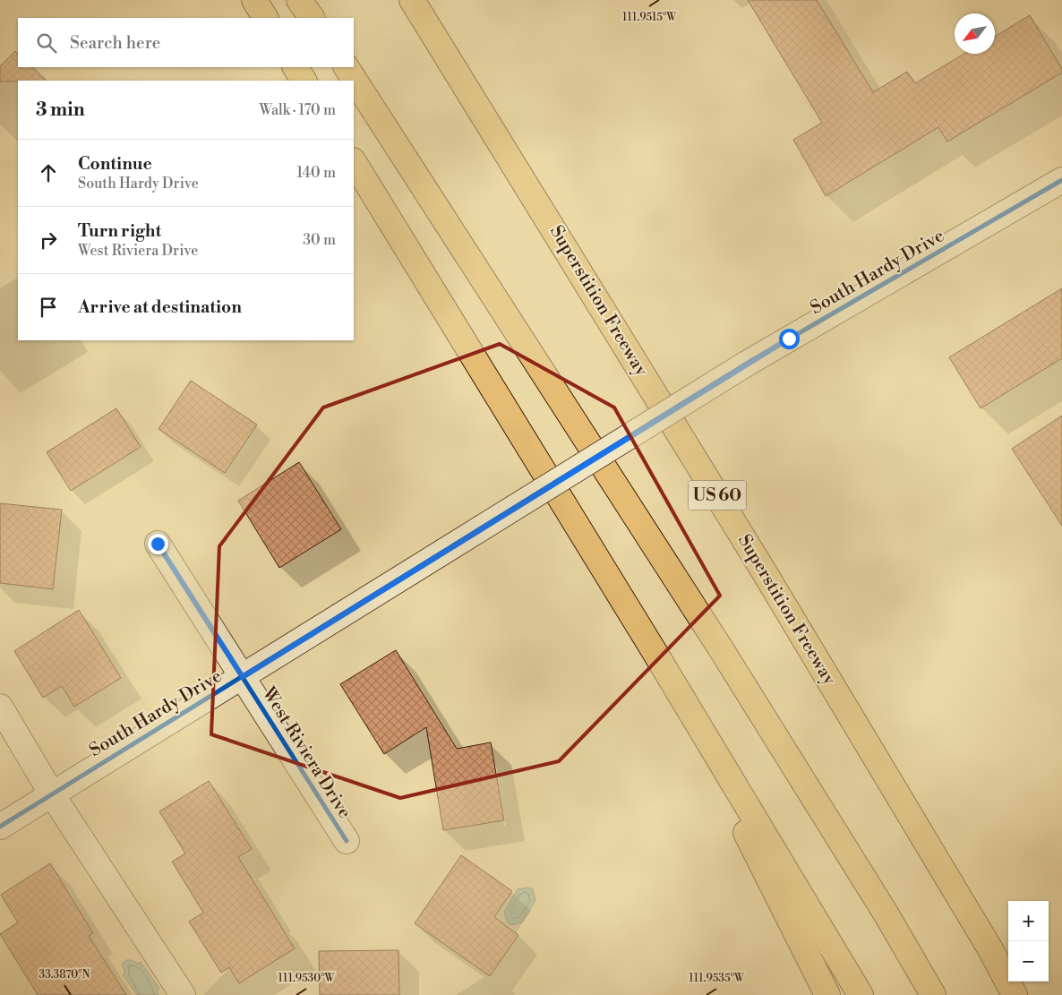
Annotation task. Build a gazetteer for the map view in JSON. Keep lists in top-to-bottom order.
{
  "streets": {
    "highway": ["Superstition Freeway", "US 60"],
    "street": ["South Hardy Drive", "West Riviera Drive"]
  },
  "crossings": [
    ["South Hardy Drive", "West Riviera Drive"]
  ],
  "north": "bottom left",
  "page": {
    "search": "Search here",
    "heading": ["3 min", "Walk · 170 m"],
    "list": [
      ["Continue", "South Hardy Drive", "140 m"],
      ["Turn right", "West Riviera Drive", "30 m"],
      "Arrive at destination"
    ],
    "map_buttons": ["+", "−"]
  },
  "coordinates": [
    "111.9515°W",
    "33.3870°N",
    "111.9530°W",
    "111.9535°W"
  ]
}
